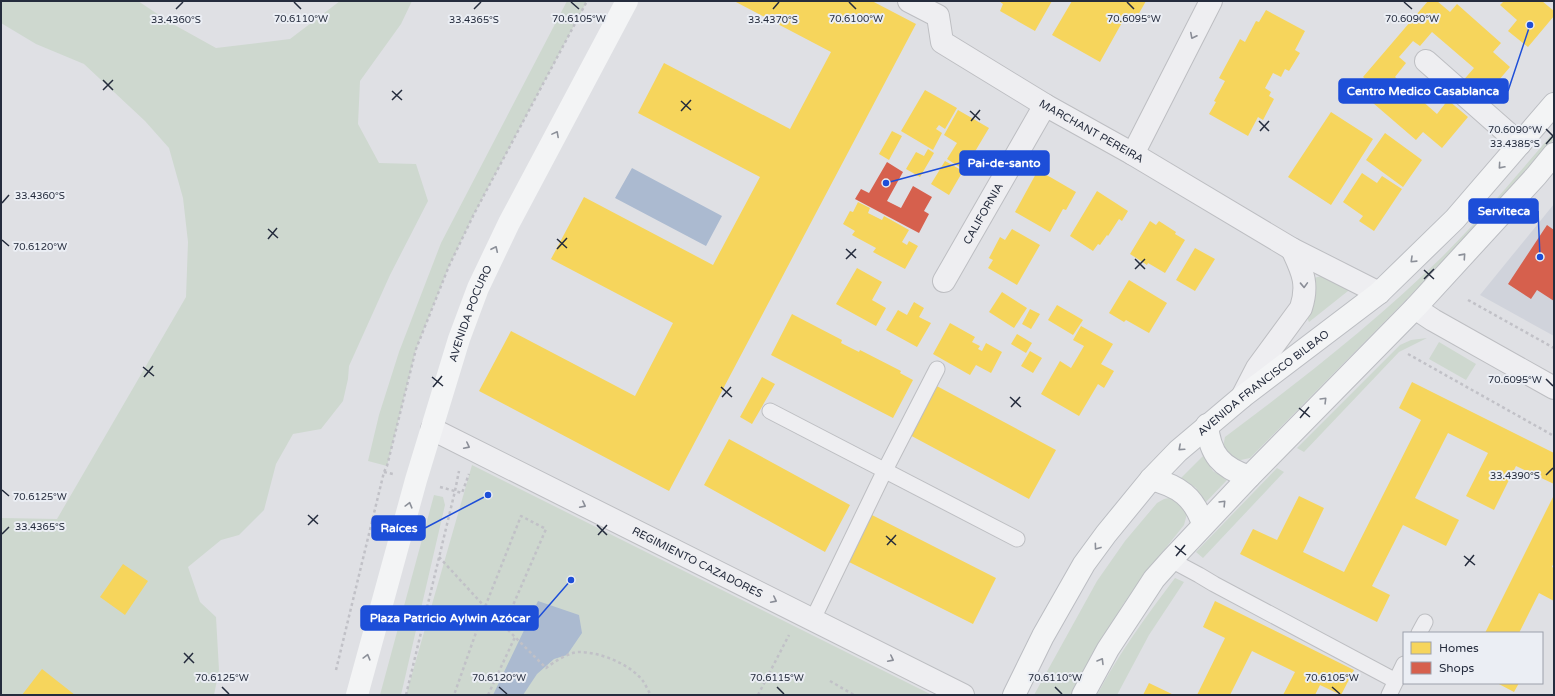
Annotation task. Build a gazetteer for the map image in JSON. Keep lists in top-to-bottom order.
{
  "streets": {
    "main road": ["AVENIDA POCURO", "AVENIDA FRANCISCO BILBAO"],
    "street": ["MARCHANT PEREIRA", "CALIFORNIA", "REGIMIENTO CAZADORES"]
  },
  "crossings": [
    ["MARCHANT PEREIRA", "CALIFORNIA"],
    ["MARCHANT PEREIRA", "AVENIDA FRANCISCO BILBAO"],
    ["AVENIDA POCURO", "REGIMIENTO CAZADORES"]
  ],
  "one_way": ["AVENIDA POCURO", "REGIMIENTO CAZADORES"],
  "places": [
    "Centro Medico Casablanca",
    "Pai-de-santo",
    "Serviteca",
    "Raíces",
    "Plaza Patricio Aylwin Azócar"
  ],
  "legend": ["Homes", "Shops"],
  "coordinates": [
    "70.6110°W",
    "70.6105°W",
    "70.6100°W",
    "70.6095°W",
    "70.6090°W",
    "33.4360°S",
    "33.4365°S",
    "33.4370°S",
    "33.4385°S",
    "70.6120°W",
    "33.4390°S",
    "70.6125°W",
    "70.6115°W"
  ]
}
